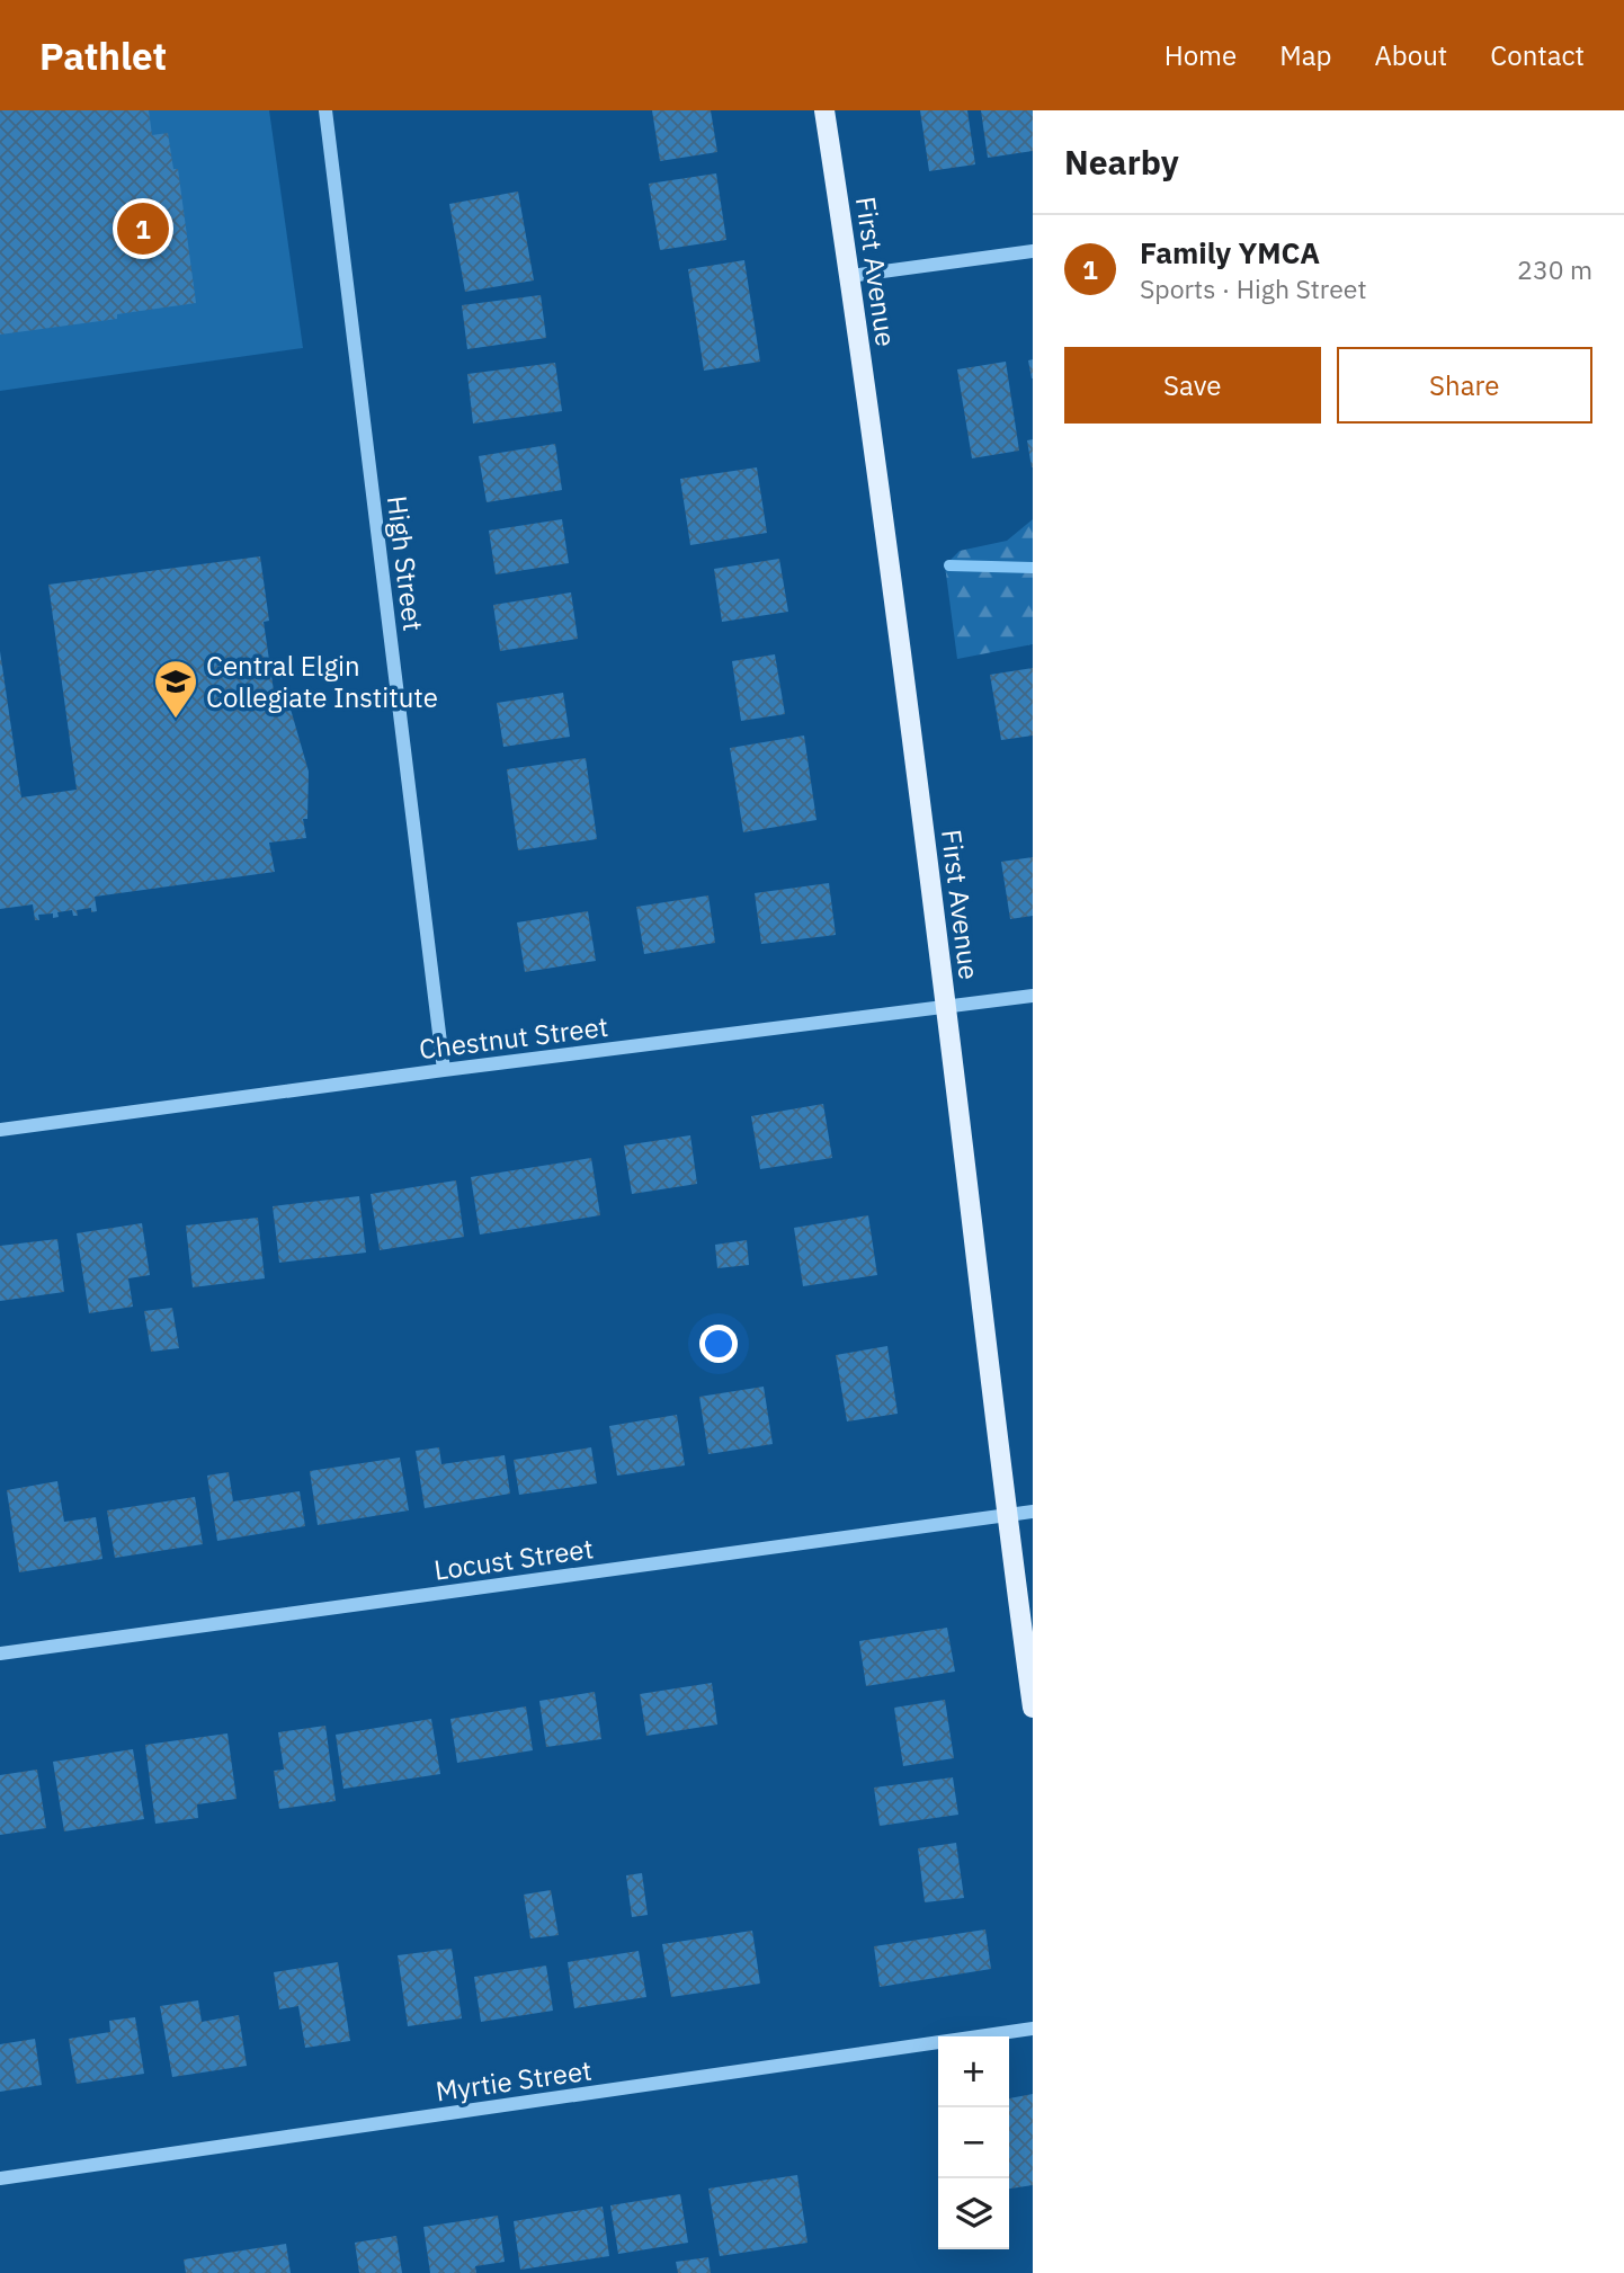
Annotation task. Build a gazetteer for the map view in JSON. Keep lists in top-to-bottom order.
{
  "streets": {
    "main road": ["First Avenue"],
    "street": [
      "High Street",
      "Chestnut Street",
      "Locust Street",
      "Myrtie Street"
    ]
  },
  "crossings": [
    ["First Avenue", "Chestnut Street"],
    ["First Avenue", "Locust Street"],
    ["High Street", "Chestnut Street"]
  ],
  "places": {
    "school or university": ["Central Elgin Collegiate Institute"]
  },
  "page": {
    "header": "Pathlet",
    "nav": [
      "Home",
      "Map",
      "About",
      "Contact"
    ],
    "heading": "Nearby",
    "pins": "1",
    "list": [
      {
        "mark": "1",
        "name": "Family YMCA",
        "note": "Sports · High Street",
        "value": "230 m"
      }
    ],
    "buttons": ["Save", "Share"],
    "map_buttons": ["+", "−"]
  }
}
